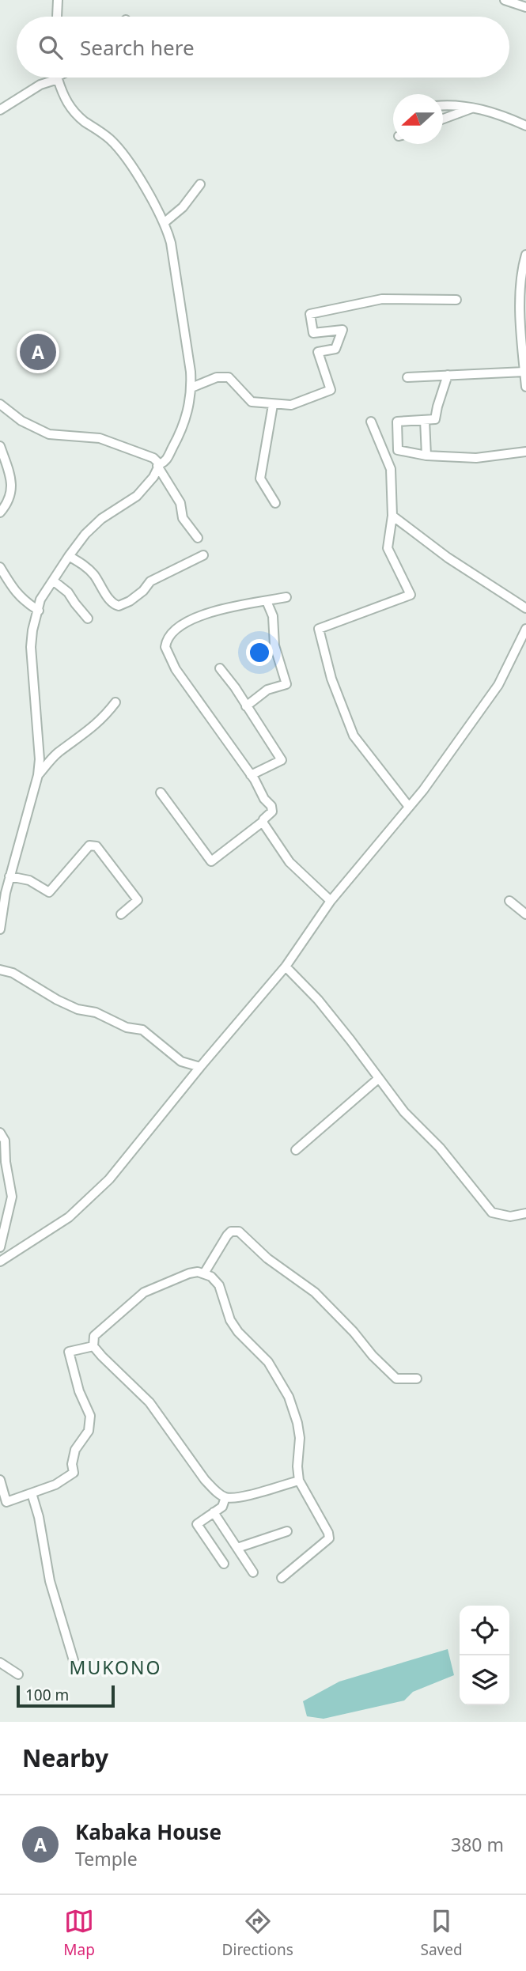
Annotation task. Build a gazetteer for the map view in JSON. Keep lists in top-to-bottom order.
{
  "districts": ["MUKONO"],
  "scale_bar": "100 m",
  "north": "left",
  "page": {
    "search": "Search here",
    "pins": "A",
    "scale": "100 m",
    "heading": "Nearby",
    "list": [
      {
        "mark": "A",
        "name": "Kabaka House",
        "note": "Temple",
        "value": "380 m"
      }
    ],
    "nav": ["Map", "Directions", "Saved"]
  }
}
